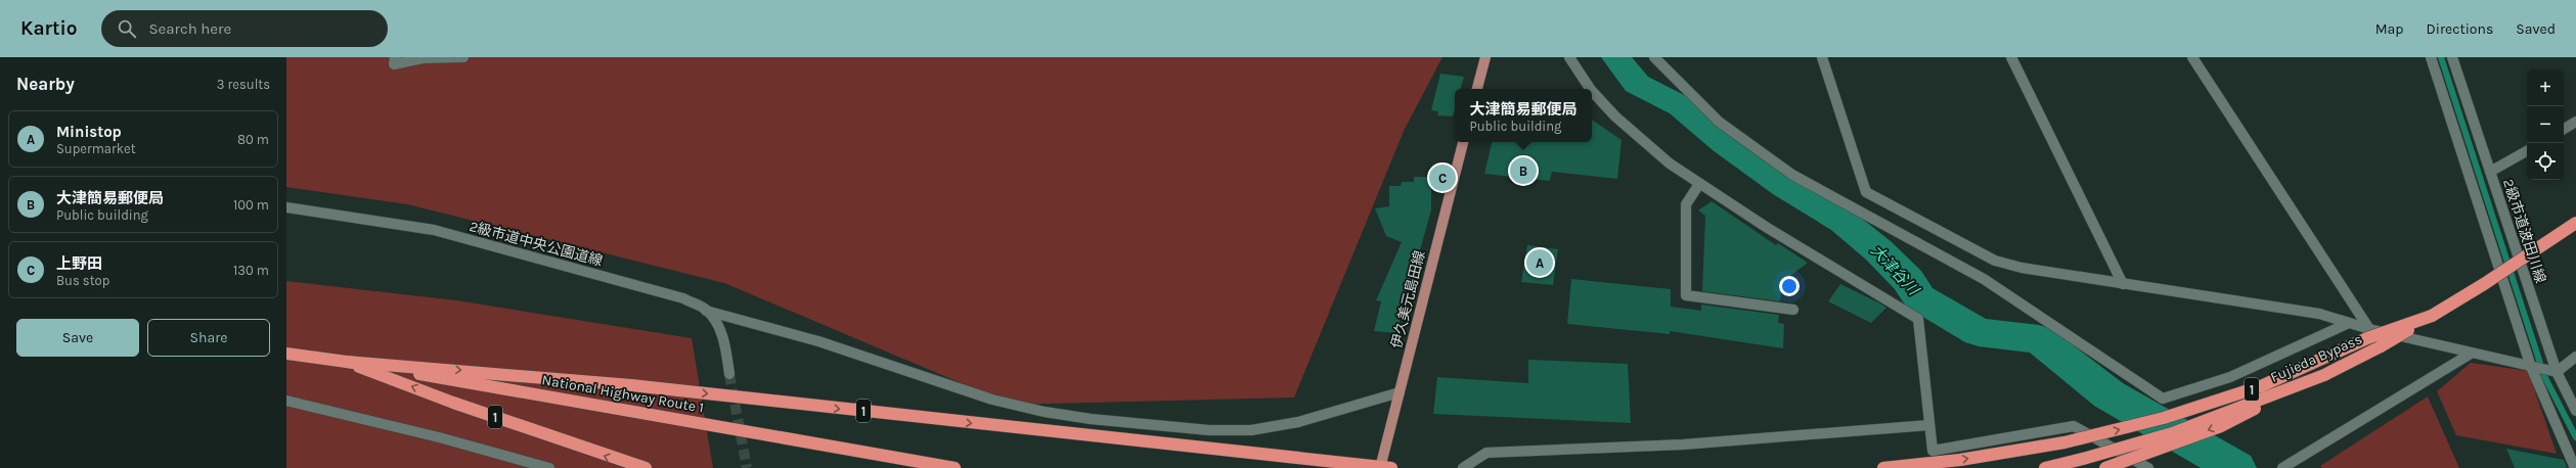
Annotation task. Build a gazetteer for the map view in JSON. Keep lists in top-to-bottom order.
{
  "streets": {
    "highway": ["Fujieda Bypass", "1", "National Highway Route 1"],
    "main road": ["伊久美元島田線"],
    "street": ["2級市道波田川線", "2級市道中央公園道線"]
  },
  "crossings": [
    ["伊久美元島田線", "1"],
    ["Fujieda Bypass", "1"],
    ["1", "National Highway Route 1"]
  ],
  "water": ["大津谷川"],
  "page": {
    "header": "Kartio",
    "search": "Search here",
    "nav": ["Map", "Directions", "Saved"],
    "heading": ["Nearby", "3 results"],
    "map_buttons": ["+", "−"],
    "popup": ["大津簡易郵便局", "Public building"],
    "list": [
      {
        "mark": "A",
        "name": "Ministop",
        "note": "Supermarket",
        "value": "80 m"
      },
      {
        "mark": "B",
        "name": "大津簡易郵便局",
        "note": "Public building",
        "value": "100 m"
      },
      {
        "mark": "C",
        "name": "上野田",
        "note": "Bus stop",
        "value": "130 m"
      }
    ],
    "pins": ["B", "C", "A"],
    "buttons": ["Save", "Share"]
  }
}
